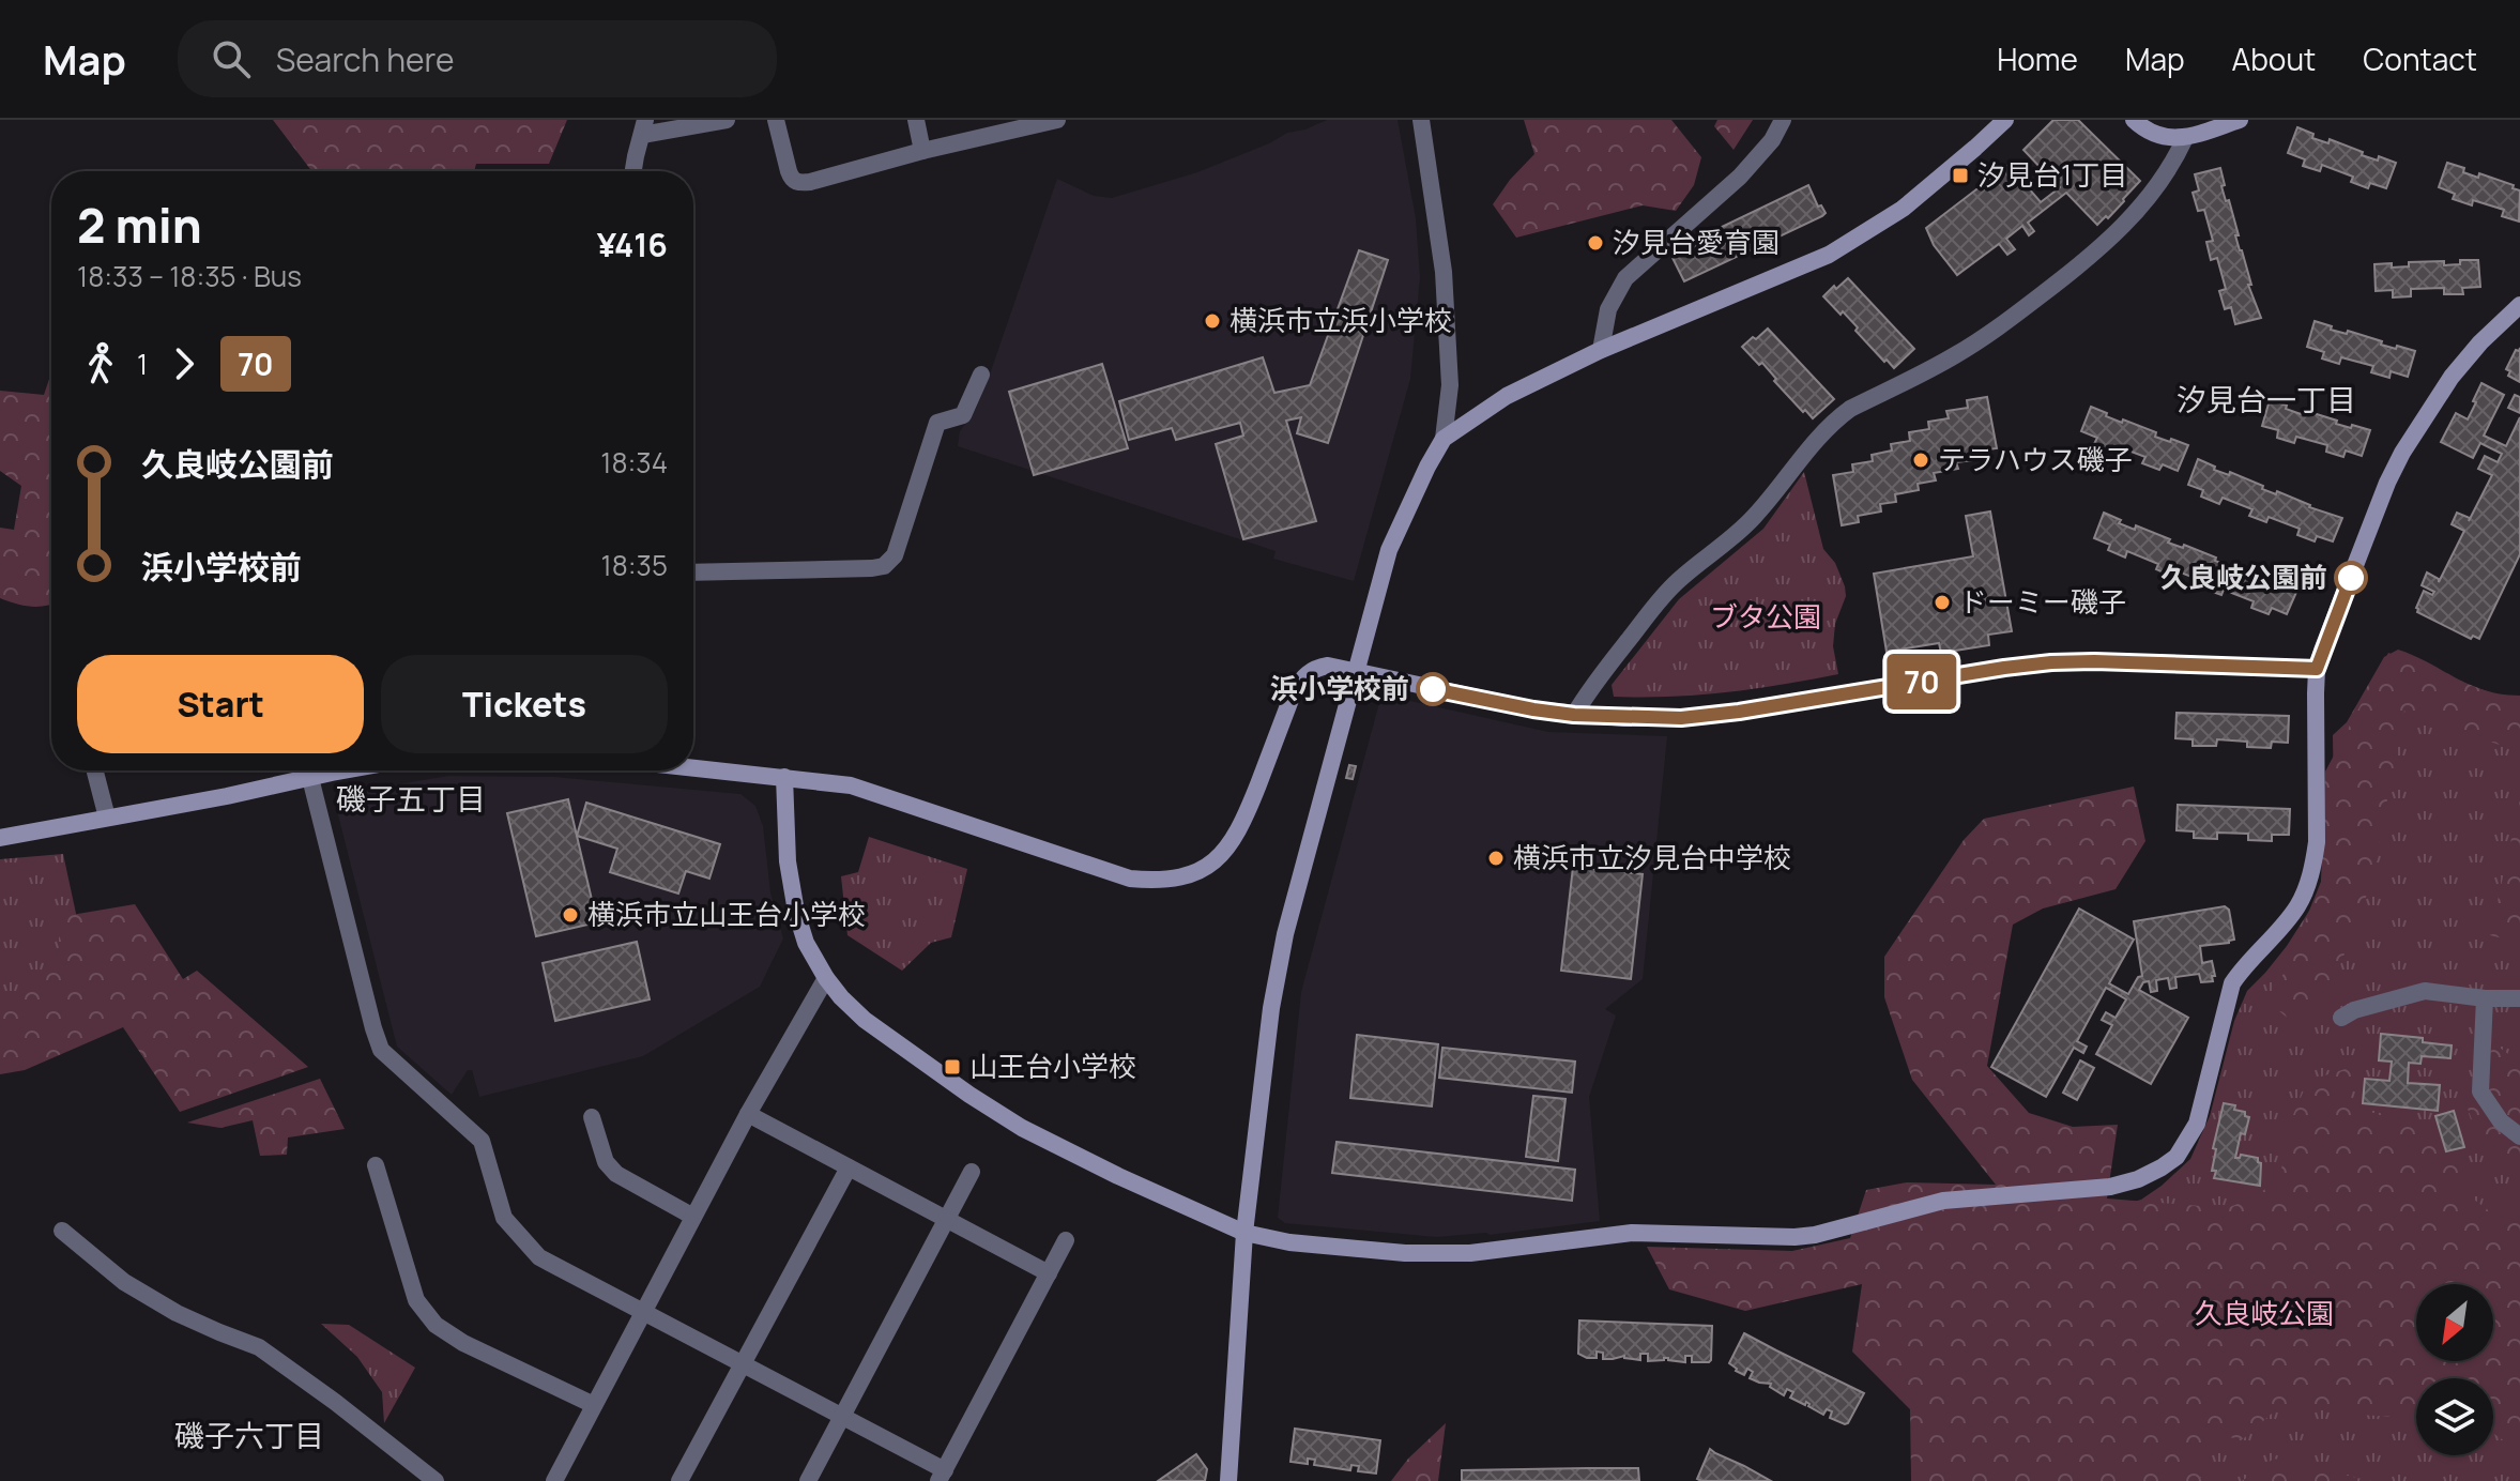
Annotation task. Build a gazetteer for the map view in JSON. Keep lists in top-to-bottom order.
{
  "districts": ["汐見台一丁目", "磯子五丁目", "磯子六丁目"],
  "parks": ["ブタ公園", "久良岐公園"],
  "places": {
    "transit": ["汐見台1丁目", "山王台小学校"],
    "other": [
      "汐見台愛育園",
      "横浜市立浜小学校",
      "テラハウス磯子",
      "久良岐公園前",
      "ドーミー磯子",
      "浜小学校前",
      "横浜市立汐見台中学校",
      "横浜市立山王台小学校"
    ]
  },
  "lines": ["bus line 70"],
  "north": "bottom left",
  "page": {
    "header": "Map",
    "search": "Search here",
    "nav": [
      "Home",
      "Map",
      "About",
      "Contact"
    ],
    "on_map": "70",
    "heading": ["2 min", "18:33 – 18:35 · Bus", "¥416"],
    "legs": ["1", "70"],
    "list": [
      {
        "name": "久良岐公園前",
        "value": "18:34"
      },
      {
        "name": "浜小学校前",
        "value": "18:35"
      }
    ],
    "buttons": ["Start", "Tickets"]
  }
}
